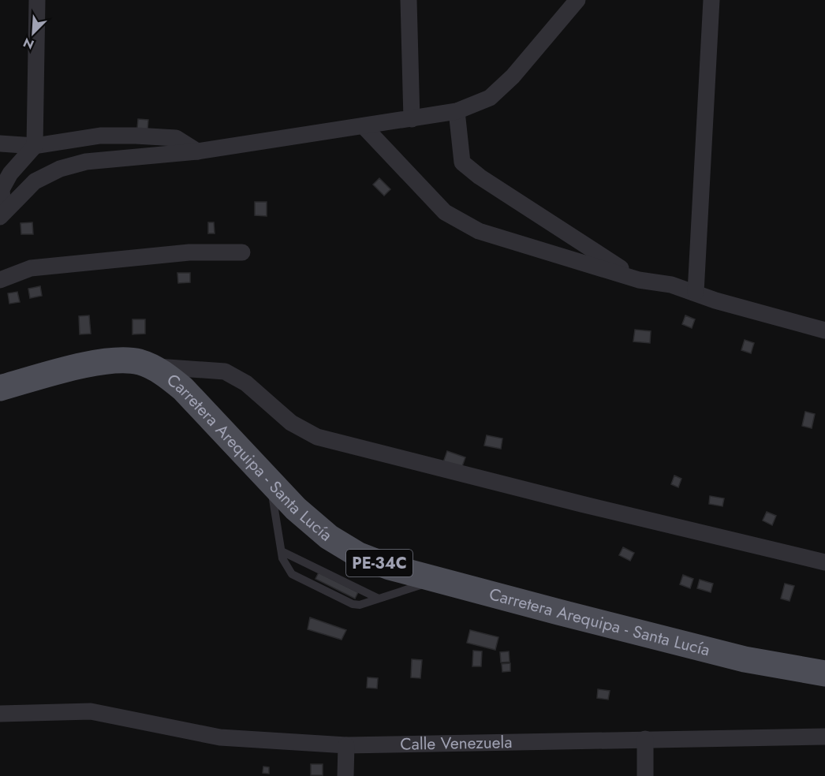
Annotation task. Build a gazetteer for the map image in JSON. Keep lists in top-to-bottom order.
{
  "streets": {
    "main road": ["Carretera Arequipa - Santa Lucía", "PE-34C"],
    "street": ["Calle Venezuela"]
  },
  "north": "bottom left"
}
